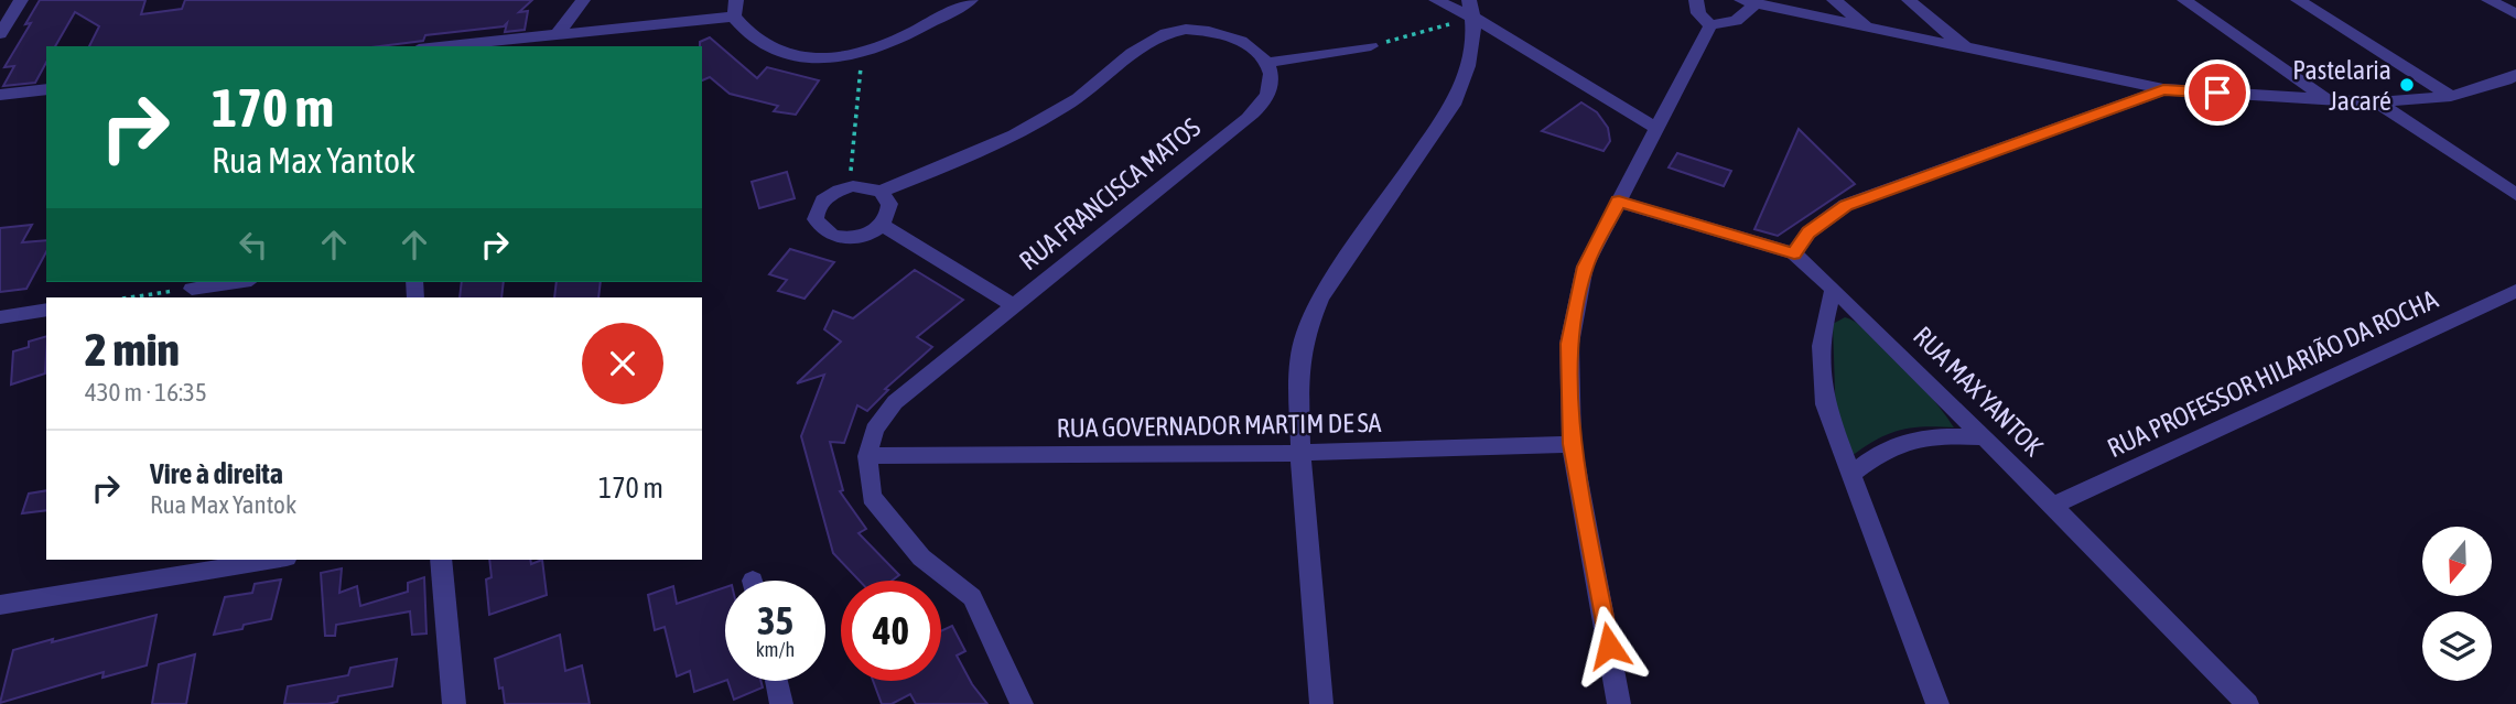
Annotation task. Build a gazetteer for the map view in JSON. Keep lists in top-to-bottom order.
{
  "streets": {
    "street": [
      "RUA FRANCISCA MATOS",
      "RUA PROFESSOR HILARIÃO DA ROCHA",
      "RUA MAX YANTOK",
      "RUA GOVERNADOR MARTIM DE SA"
    ]
  },
  "crossings": [
    ["RUA FRANCISCA MATOS", "RUA GOVERNADOR MARTIM DE SA"],
    ["RUA PROFESSOR HILARIÃO DA ROCHA", "RUA MAX YANTOK"]
  ],
  "places": ["Pastelaria Jacaré"],
  "north": "bottom",
  "page": {
    "turn": ["170 m", "Rua Max Yantok"],
    "heading": ["2 min", "430 m · 16:35"],
    "list": [
      {
        "name": "Vire à direita",
        "note": "Rua Max Yantok",
        "value": "170 m"
      }
    ],
    "speed": "35 km/h",
    "limit": "40"
  }
}
